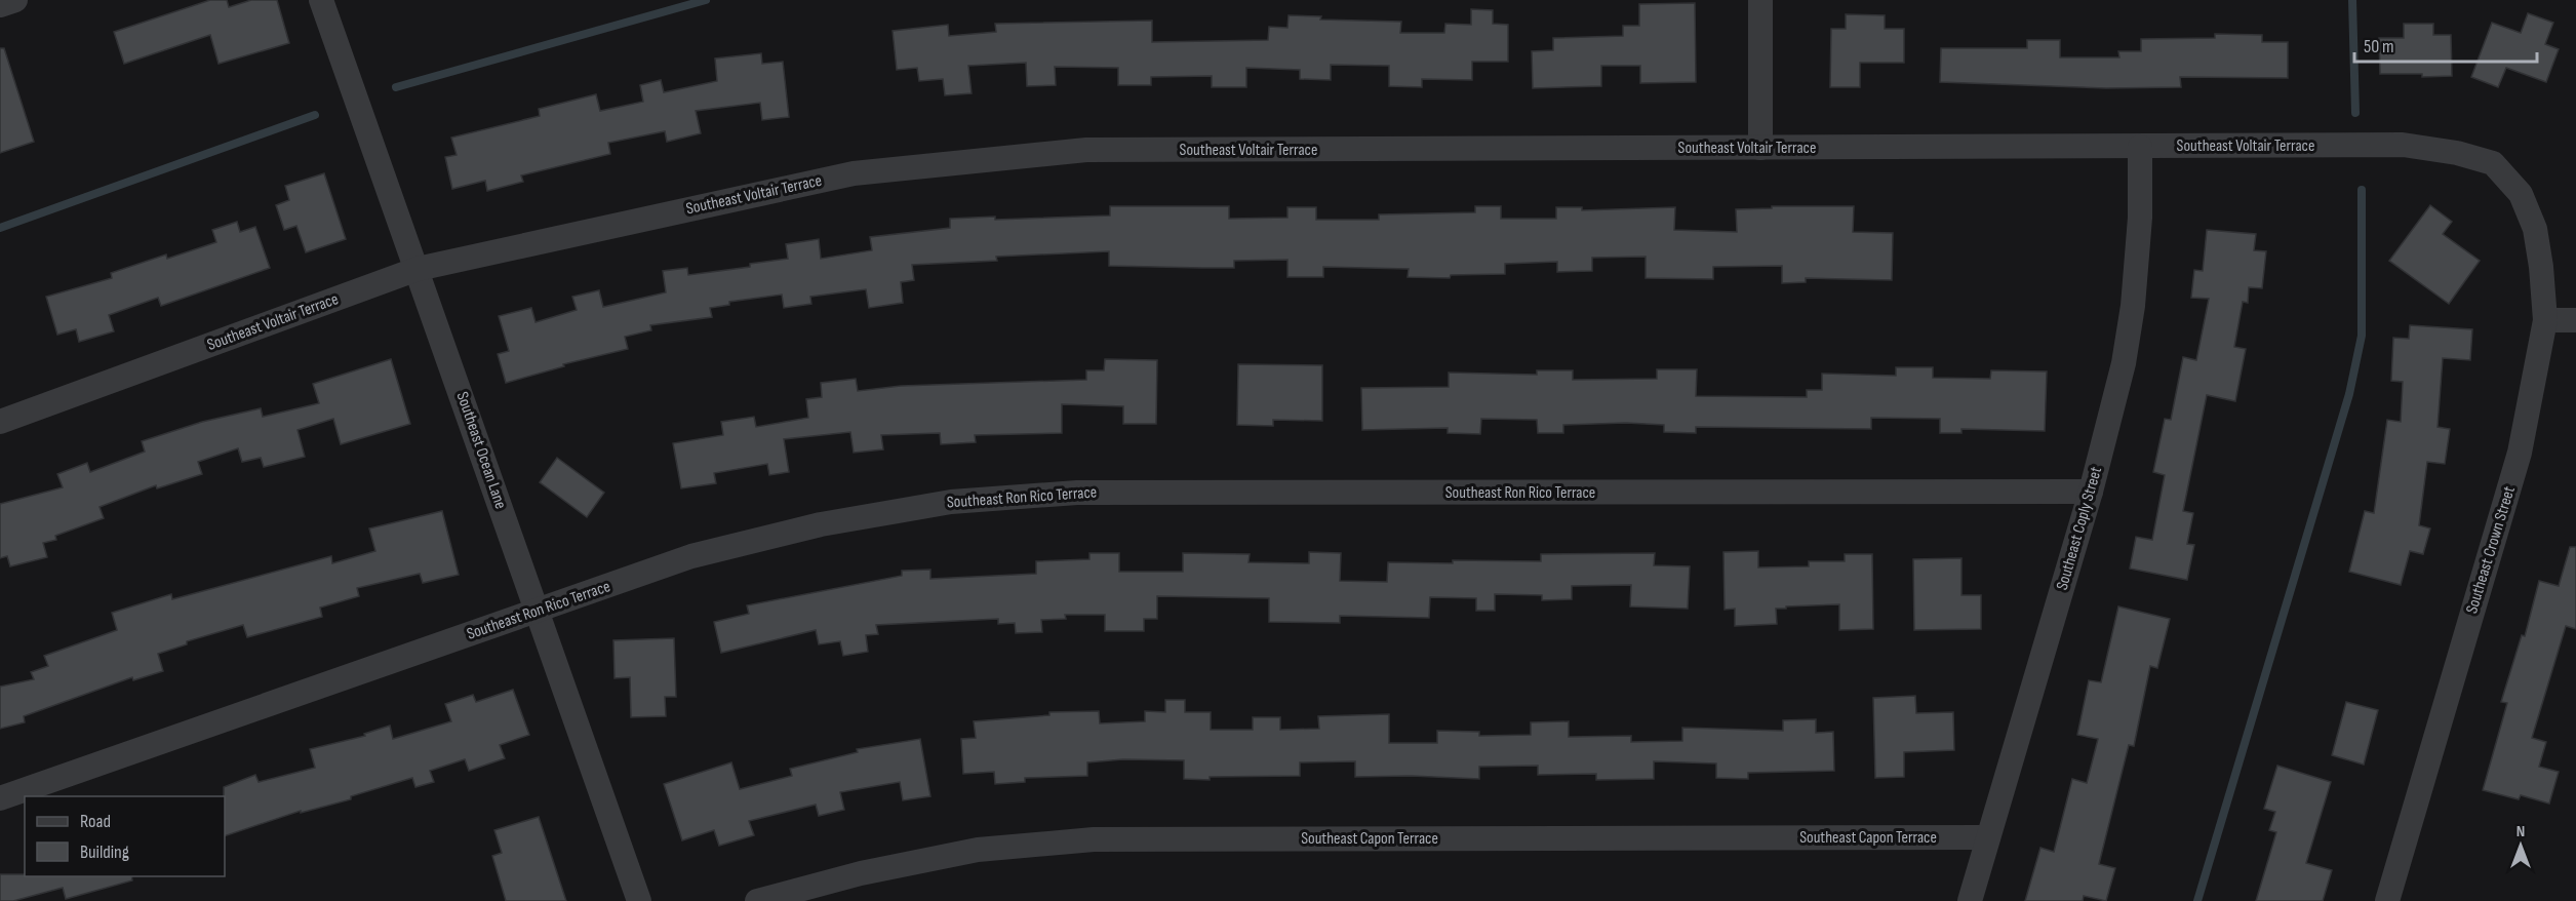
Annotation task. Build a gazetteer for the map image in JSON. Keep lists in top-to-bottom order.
{
  "streets": {
    "street": [
      "Southeast Voltair Terrace",
      "Southeast Ocean Lane",
      "Southeast Ron Rico Terrace",
      "Southeast Coply Street",
      "Southeast Crown Street",
      "Southeast Capon Terrace"
    ]
  },
  "crossings": [
    ["Southeast Voltair Terrace", "Southeast Ocean Lane"],
    ["Southeast Voltair Terrace", "Southeast Coply Street"],
    ["Southeast Voltair Terrace", "Southeast Crown Street"],
    ["Southeast Ocean Lane", "Southeast Ron Rico Terrace"],
    ["Southeast Ron Rico Terrace", "Southeast Coply Street"],
    ["Southeast Coply Street", "Southeast Capon Terrace"]
  ],
  "legend": ["Road", "Building"],
  "scale_bar": "50 m",
  "north": "top"
}
